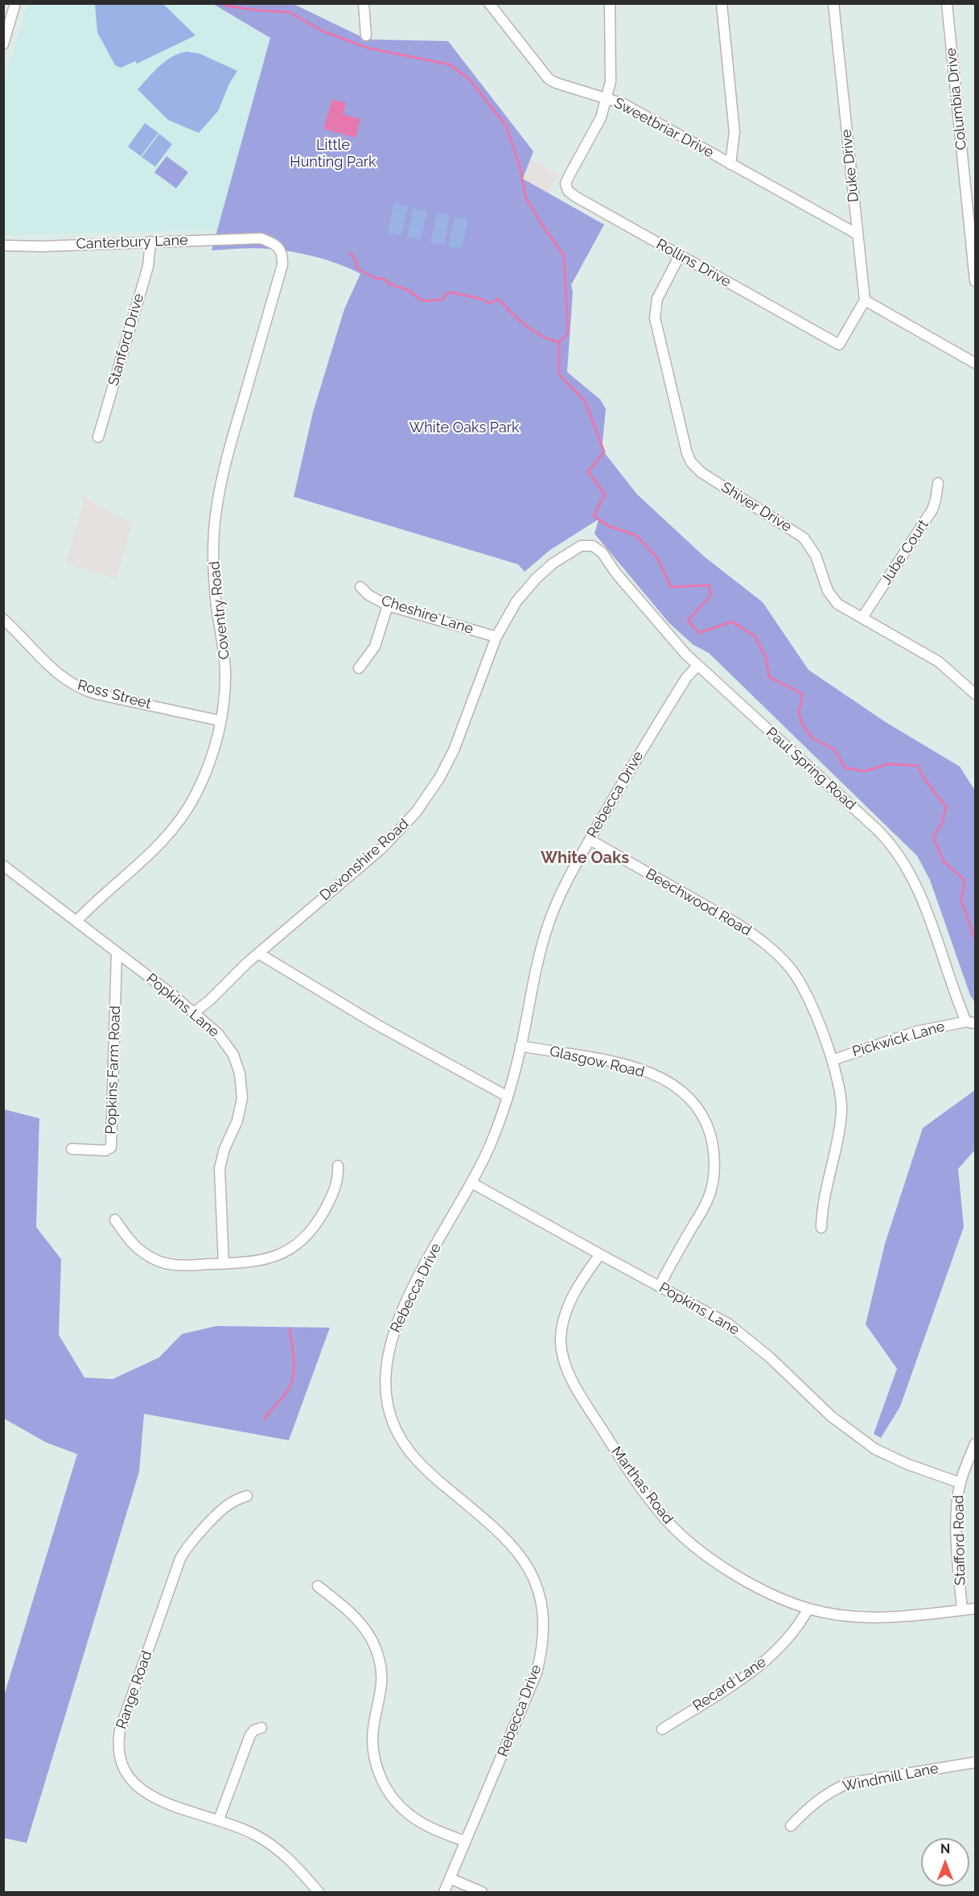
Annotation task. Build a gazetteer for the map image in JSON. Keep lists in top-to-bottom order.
{
  "streets": {
    "street": [
      "Columbia Drive",
      "Sweetbriar Drive",
      "Duke Drive",
      "Canterbury Lane",
      "Rollins Drive",
      "Stanford Drive",
      "Shiver Drive",
      "Jube Court",
      "Coventry Road",
      "Cheshire Lane",
      "Ross Street",
      "Paul Spring Road",
      "Rebecca Drive",
      "Devonshire Road",
      "Beechwood Road",
      "Popkins Lane",
      "Pickwick Lane",
      "Glasgow Road",
      "Popkins Farm Road",
      "Marthas Road",
      "Stafford Road",
      "Recard Lane",
      "Range Road",
      "Windmill Lane"
    ]
  },
  "crossings": [
    ["Sweetbriar Drive", "Duke Drive"],
    ["Sweetbriar Drive", "Rollins Drive"],
    ["Duke Drive", "Rollins Drive"],
    ["Canterbury Lane", "Stanford Drive"],
    ["Canterbury Lane", "Coventry Road"],
    ["Rollins Drive", "Shiver Drive"],
    ["Shiver Drive", "Jube Court"],
    ["Coventry Road", "Ross Street"],
    ["Coventry Road", "Popkins Lane"],
    ["Cheshire Lane", "Devonshire Road"],
    ["Paul Spring Road", "Rebecca Drive"],
    ["Paul Spring Road", "Devonshire Road"],
    ["Paul Spring Road", "Pickwick Lane"],
    ["Rebecca Drive", "Beechwood Road"],
    ["Rebecca Drive", "Popkins Lane"],
    ["Rebecca Drive", "Glasgow Road"],
    ["Devonshire Road", "Popkins Lane"],
    ["Beechwood Road", "Pickwick Lane"],
    ["Popkins Lane", "Glasgow Road"],
    ["Popkins Lane", "Popkins Farm Road"],
    ["Popkins Lane", "Marthas Road"],
    ["Popkins Lane", "Stafford Road"],
    ["Marthas Road", "Stafford Road"],
    ["Marthas Road", "Recard Lane"]
  ],
  "districts": ["White Oaks"],
  "parks": ["Little Hunting Park", "White Oaks Park"],
  "north": "top"
}
